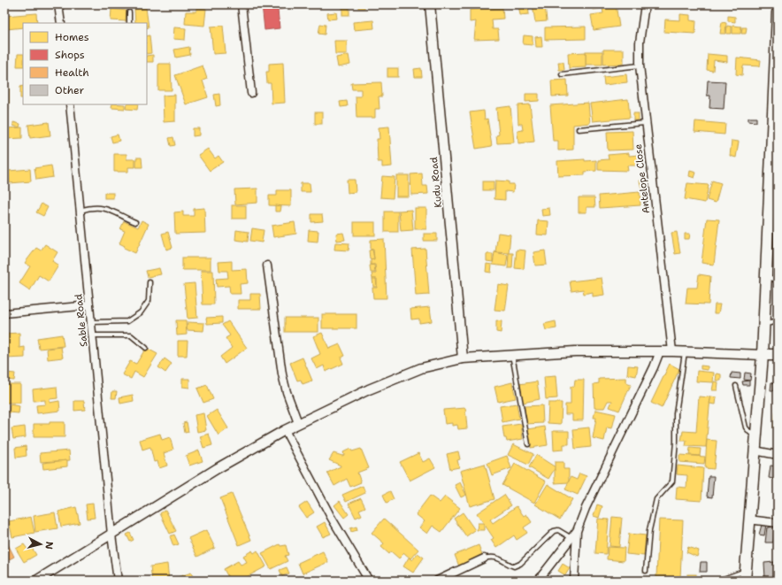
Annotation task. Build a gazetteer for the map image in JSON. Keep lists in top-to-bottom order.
{
  "streets": {
    "street": ["Antelope Close", "Kudu Road", "Sable Road"]
  },
  "legend": [
    "Homes",
    "Shops",
    "Health",
    "Other"
  ],
  "north": "right"
}
